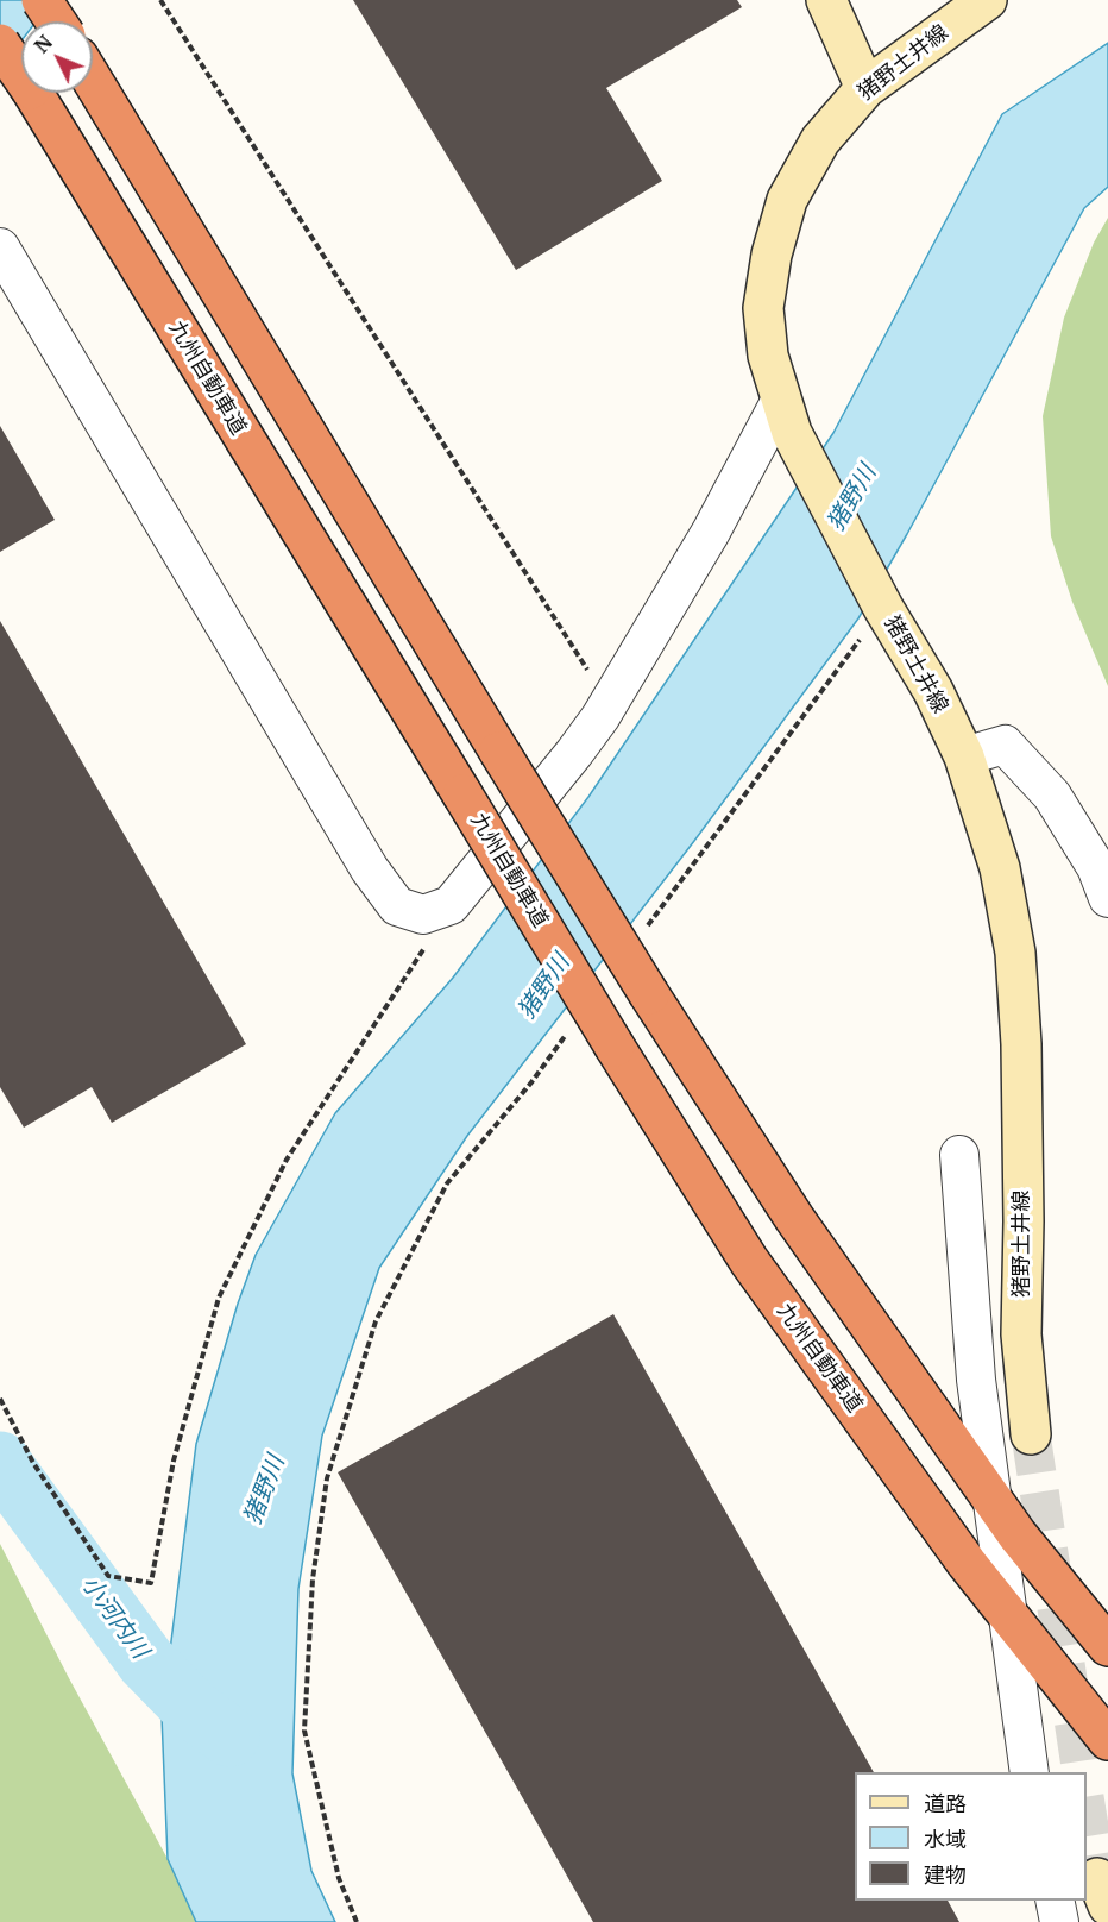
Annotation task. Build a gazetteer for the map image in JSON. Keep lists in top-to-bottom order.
{
  "streets": {
    "highway": ["九州自動車道"],
    "main road": ["猪野土井線"]
  },
  "water": ["猪野川", "小河内川"],
  "legend": ["道路", "水域", "建物"],
  "north": "top left"
}
